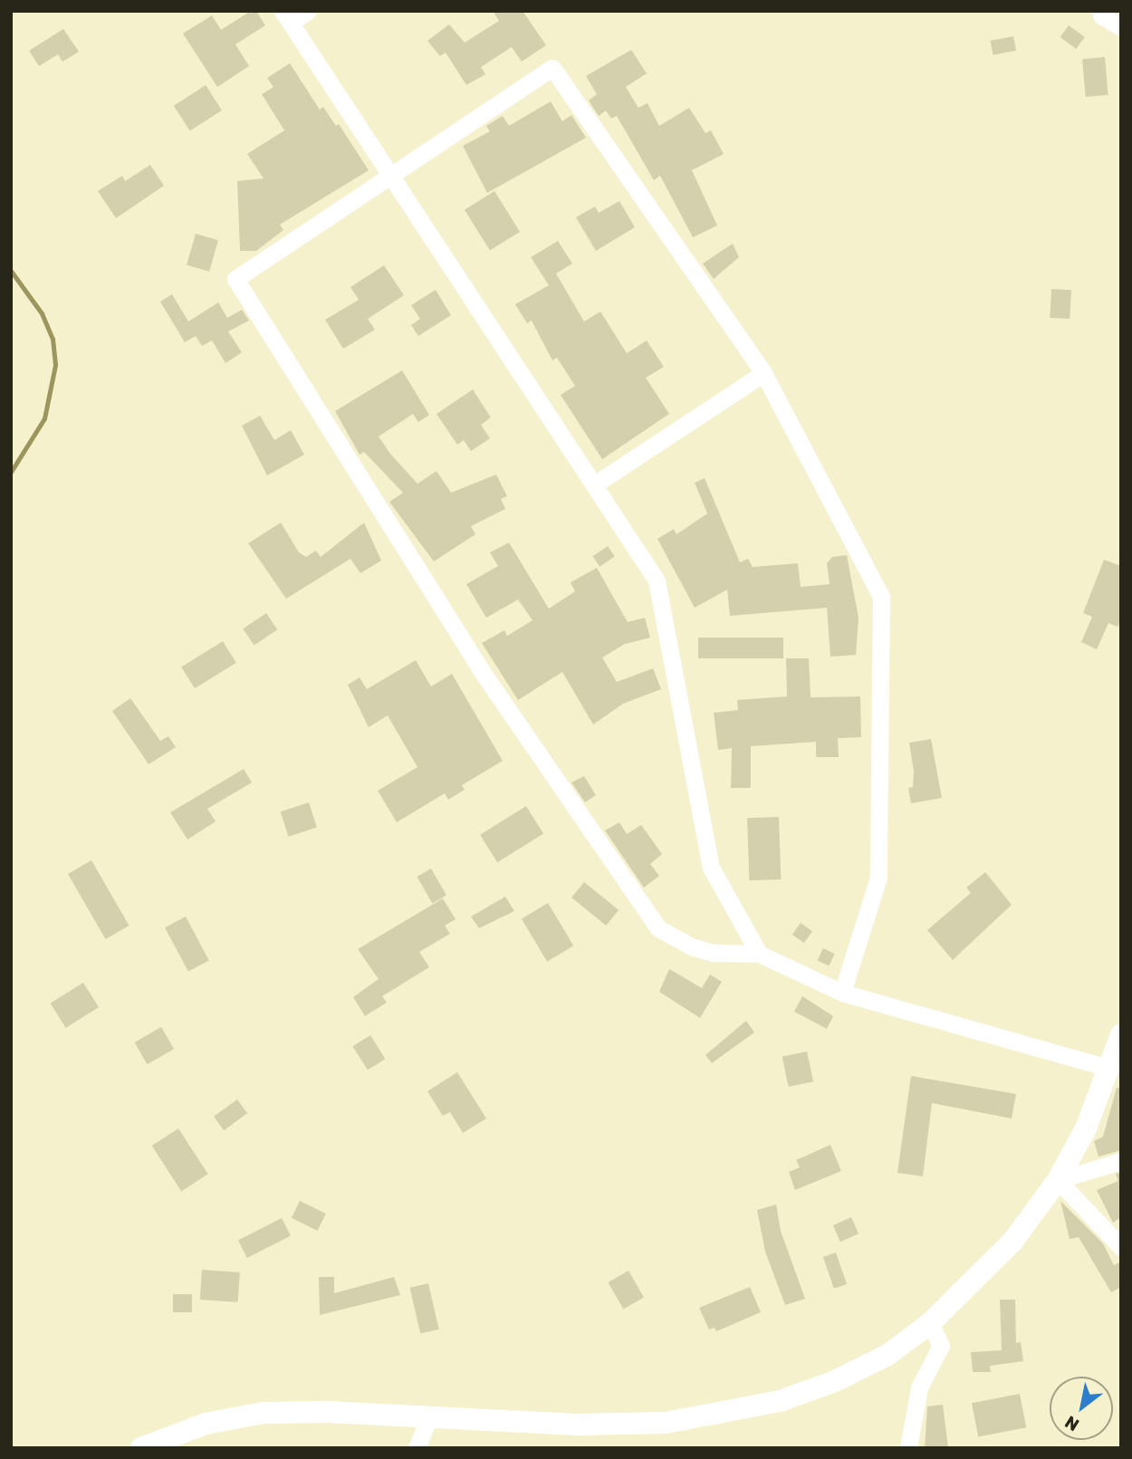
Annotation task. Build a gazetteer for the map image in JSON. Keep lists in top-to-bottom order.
{
  "north": "bottom left"
}
